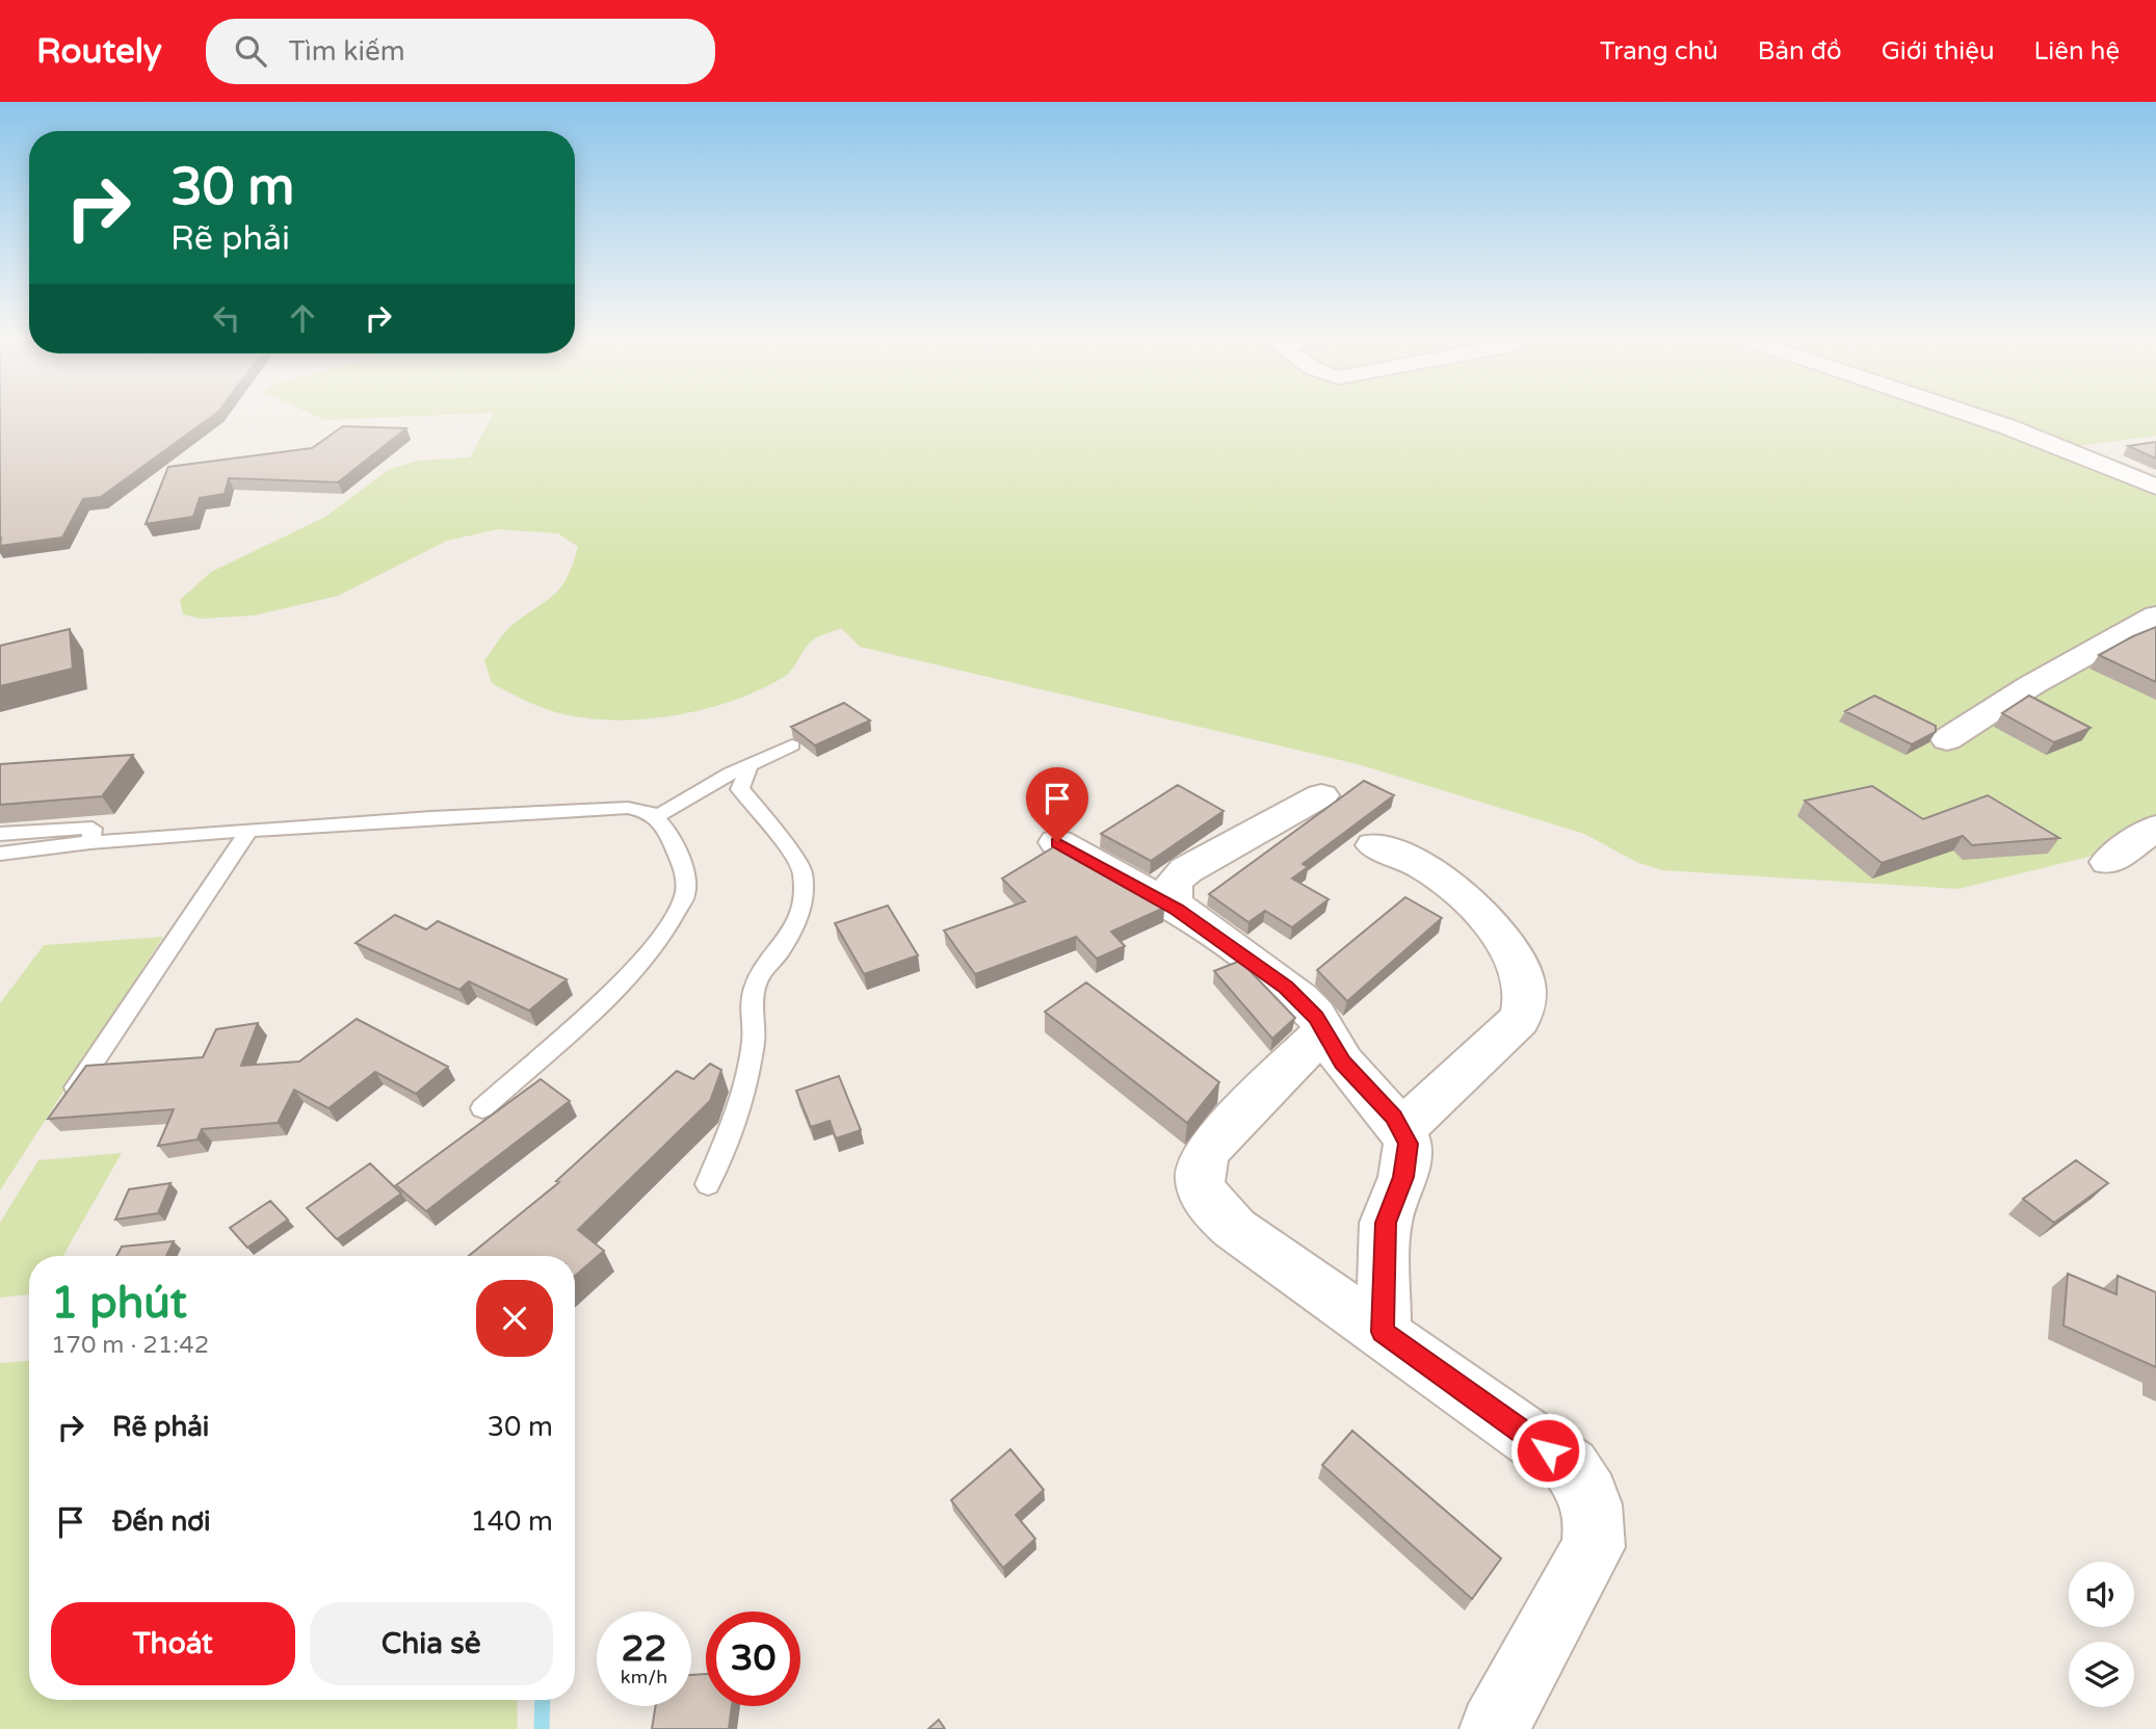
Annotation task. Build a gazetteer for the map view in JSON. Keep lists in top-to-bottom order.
{
  "page": {
    "header": "Routely",
    "search": "Tìm kiếm",
    "nav": [
      "Trang chủ",
      "Bản đồ",
      "Giới thiệu",
      "Liên hệ"
    ],
    "turn": ["30 m", "Rẽ phải"],
    "heading": ["1 phút", "170 m · 21:42"],
    "list": [
      {
        "name": "Rẽ phải",
        "value": "30 m"
      },
      {
        "name": "Đến nơi",
        "value": "140 m"
      }
    ],
    "buttons": ["Thoát", "Chia sẻ"],
    "speed": "22 km/h",
    "limit": "30"
  }
}
